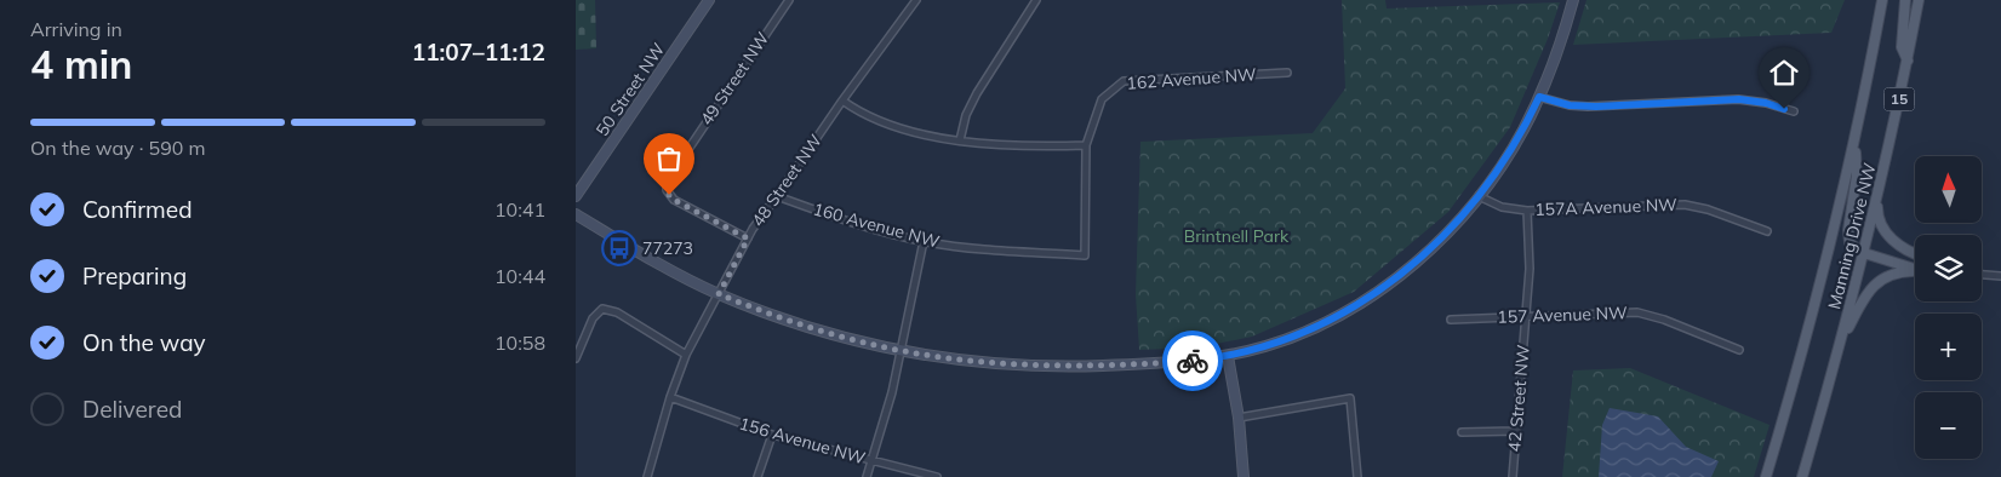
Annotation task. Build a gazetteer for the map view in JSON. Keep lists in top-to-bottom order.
{
  "streets": {
    "main road": ["15", "Manning Drive NW"],
    "street": [
      "49 Street NW",
      "162 Avenue NW",
      "50 Street NW",
      "48 Street NW",
      "157A Avenue NW",
      "160 Avenue NW",
      "157 Avenue NW",
      "42 Street NW",
      "156 Avenue NW"
    ]
  },
  "crossings": [
    ["49 Street NW", "48 Street NW"],
    ["162 Avenue NW", "160 Avenue NW"],
    ["48 Street NW", "160 Avenue NW"],
    ["48 Street NW", "156 Avenue NW"],
    ["157A Avenue NW", "42 Street NW"],
    ["157 Avenue NW", "42 Street NW"]
  ],
  "parks": ["Brintnell Park"],
  "places": {
    "bus stop": ["77273"]
  },
  "north": "top",
  "page": {
    "heading": ["4 min", "Arriving in", "11:07–11:12"],
    "bar": "On the way · 590 m",
    "map_buttons": ["+", "−"],
    "list": [
      ["Confirmed", "10:41"],
      ["Preparing", "10:44"],
      ["On the way", "10:58"],
      "Delivered"
    ]
  }
}
